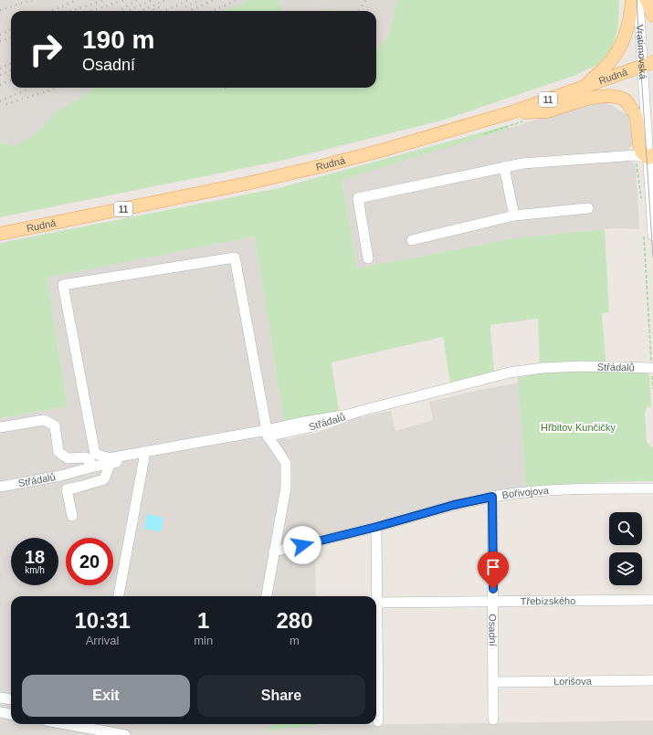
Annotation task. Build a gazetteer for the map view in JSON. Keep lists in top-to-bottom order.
{
  "streets": {
    "main road": ["Rudná", "11"],
    "street": [
      "Vratimovská",
      "Střádalů",
      "Bořivojova",
      "Třebízského",
      "Osadní",
      "Lorišova"
    ]
  },
  "crossings": [
    ["Vratimovská", "Rudná"],
    ["Bořivojova", "Osadní"],
    ["Třebízského", "Osadní"],
    ["Osadní", "Lorišova"]
  ],
  "parks": ["Hřbitov Kunčičky"],
  "page": {
    "turn": ["190 m", "Osadní"],
    "speed": "18 km/h",
    "limit": "20",
    "eta": [
      "10:31",
      "Arrival",
      "1",
      "min",
      "280",
      "m"
    ],
    "buttons": ["Exit", "Share"]
  }
}
